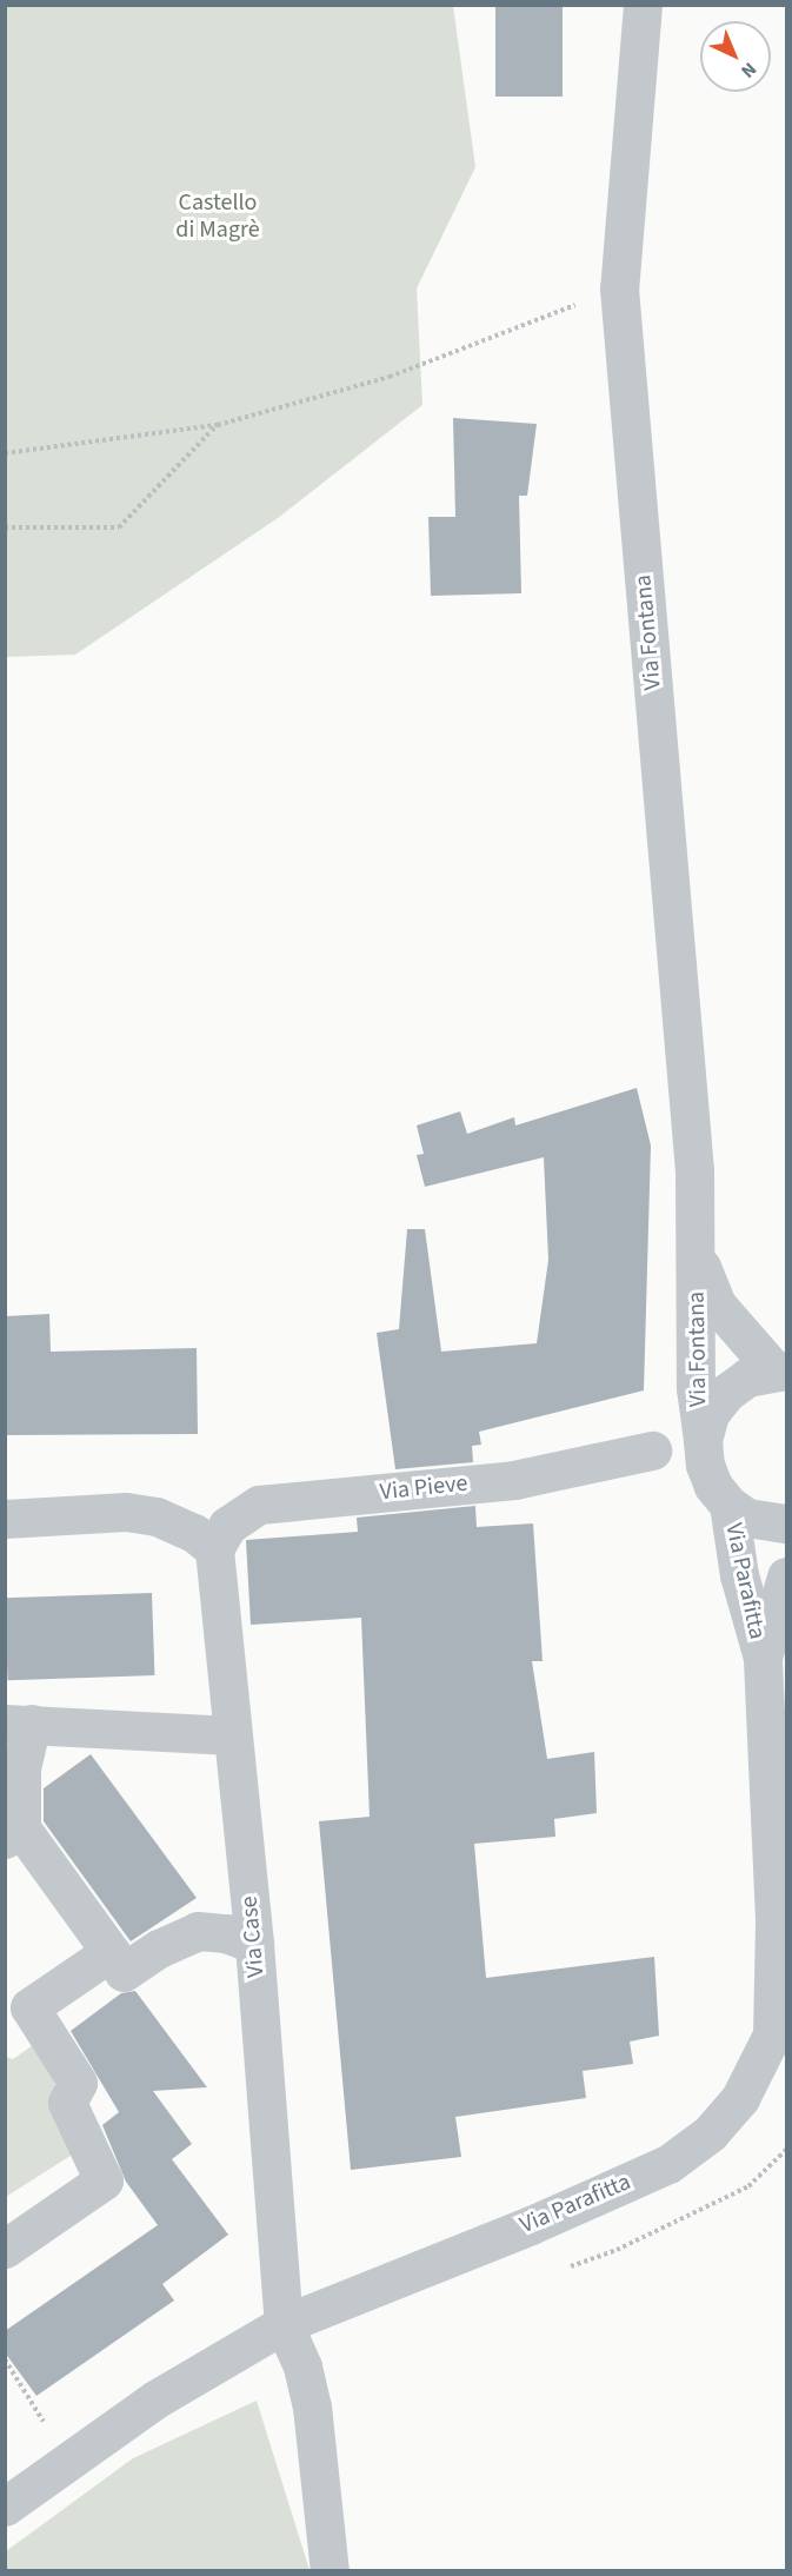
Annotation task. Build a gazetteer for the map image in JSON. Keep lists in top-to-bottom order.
{
  "streets": {
    "street": [
      "Via Fontana",
      "Via Pieve",
      "Via Parafitta",
      "Via Case"
    ]
  },
  "crossings": [
    ["Via Fontana", "Via Parafitta"],
    ["Via Pieve", "Via Case"],
    ["Via Parafitta", "Via Case"]
  ],
  "parks": ["Castello di Magrè"],
  "north": "bottom right"
}
